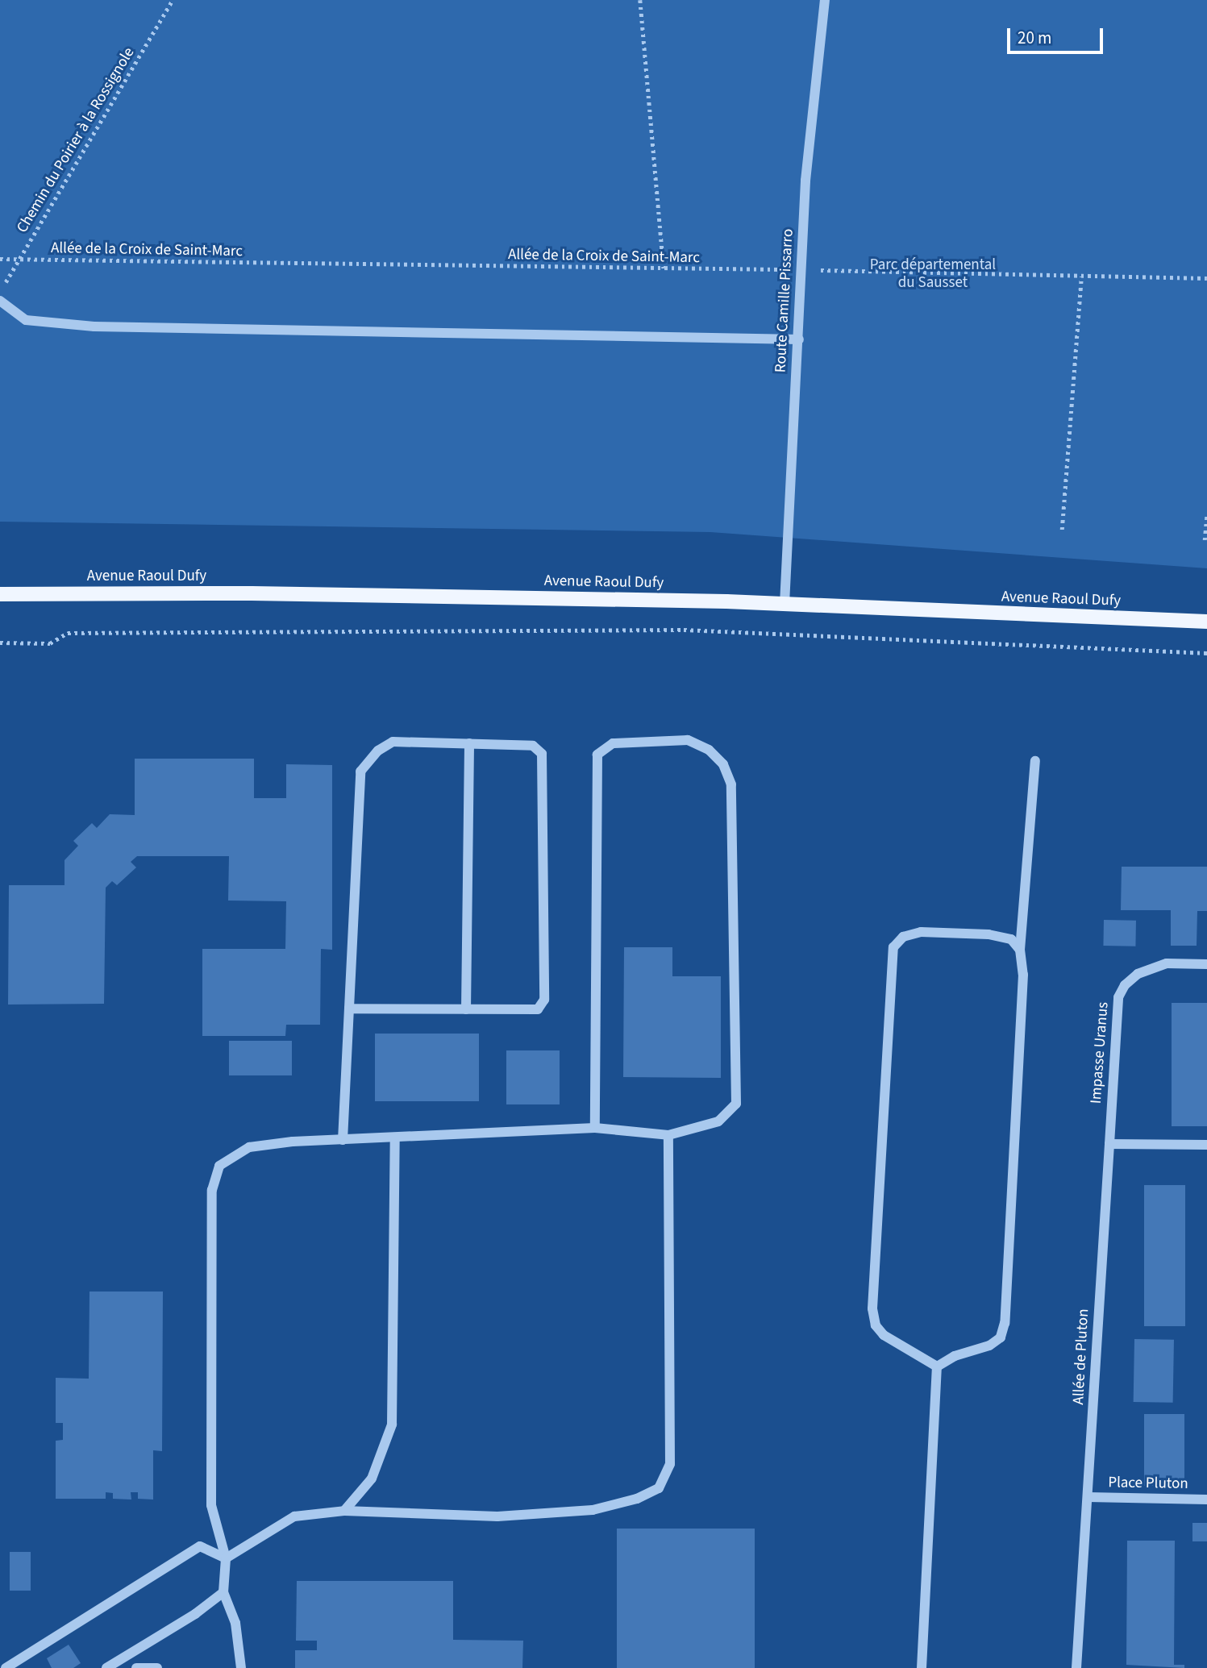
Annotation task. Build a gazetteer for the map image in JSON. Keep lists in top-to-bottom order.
{
  "streets": {
    "main road": ["Avenue Raoul Dufy"],
    "street": [
      "Route Camille Pissarro",
      "Impasse Uranus",
      "Allée de Pluton",
      "Place Pluton"
    ],
    "path": ["Chemin du Poirier à la Rossignole", "Allée de la Croix de Saint-Marc"]
  },
  "crossings": [
    ["Chemin du Poirier à la Rossignole", "Allée de la Croix de Saint-Marc"],
    ["Allée de la Croix de Saint-Marc", "Route Camille Pissarro"],
    ["Route Camille Pissarro", "Avenue Raoul Dufy"],
    ["Impasse Uranus", "Allée de Pluton"],
    ["Allée de Pluton", "Place Pluton"]
  ],
  "parks": ["Parc départemental du Sausset"],
  "scale_bar": "20 m"
}
